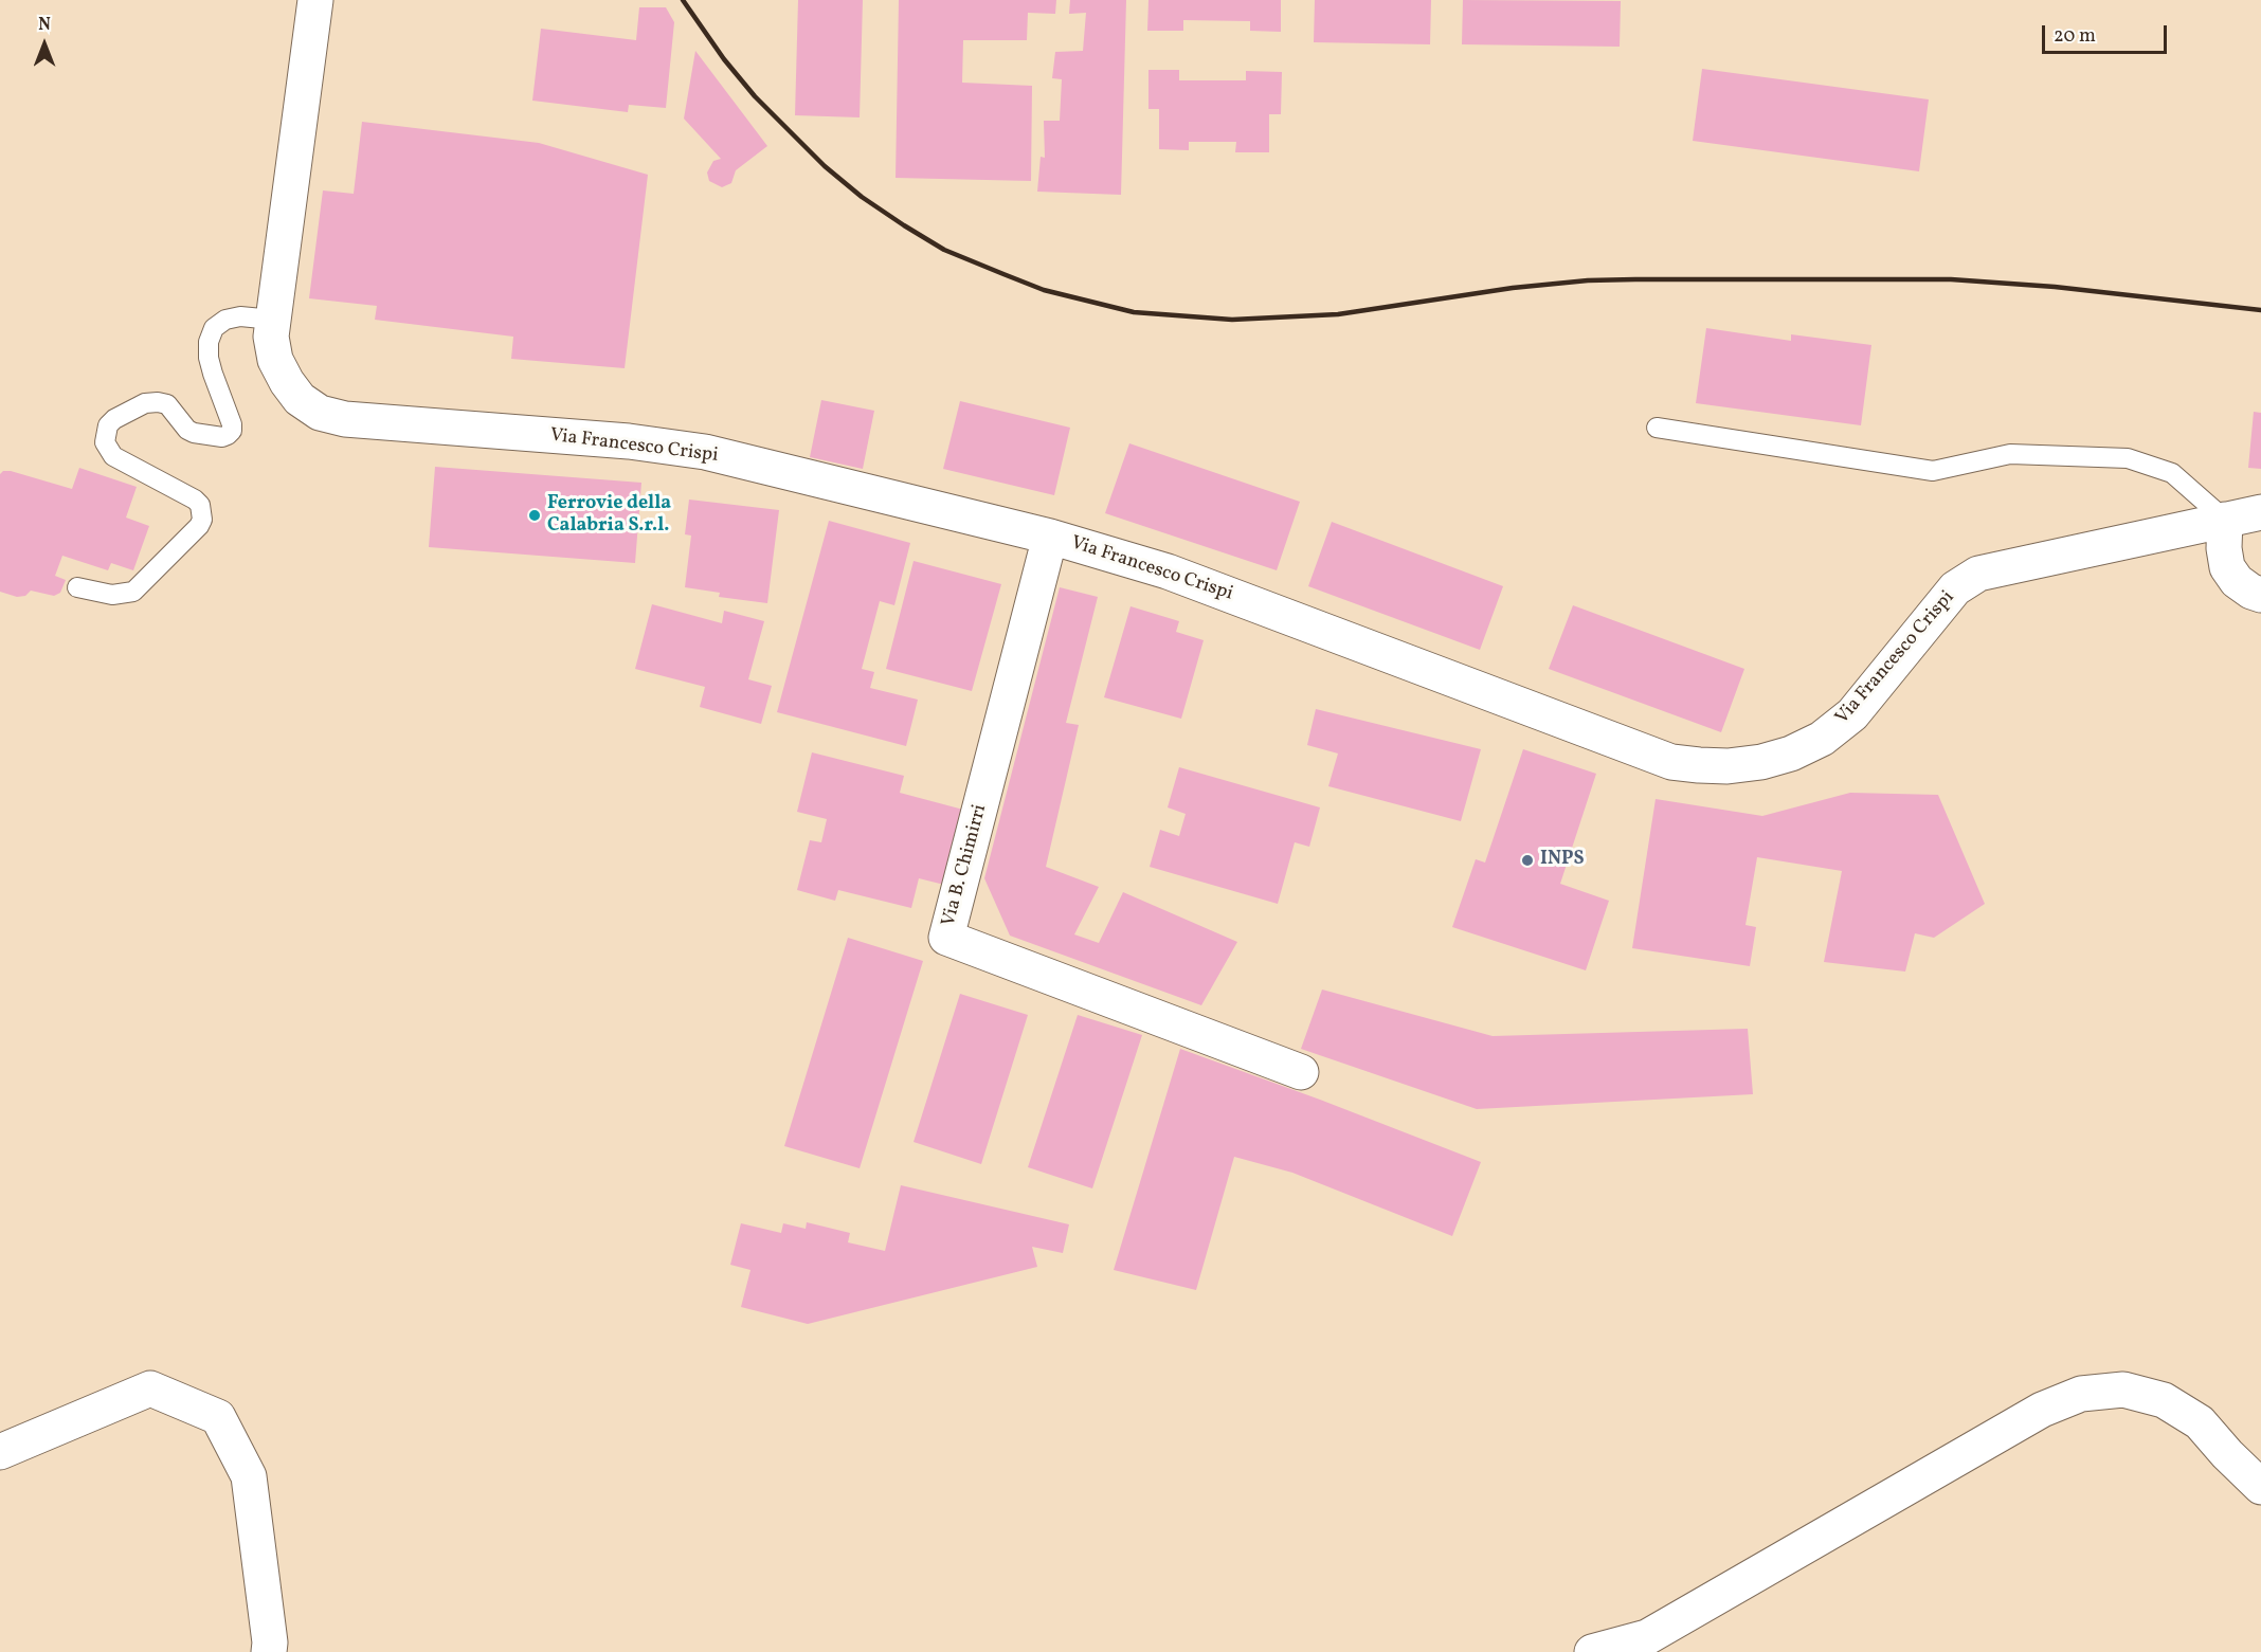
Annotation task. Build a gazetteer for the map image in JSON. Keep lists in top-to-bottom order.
{
  "streets": {
    "street": ["Via Francesco Crispi", "Via B. Chimirri"]
  },
  "crossings": [
    ["Via Francesco Crispi", "Via B. Chimirri"]
  ],
  "places": ["Ferrovie della Calabria S.r.l.", "INPS"],
  "scale_bar": "20 m",
  "north": "top"
}
